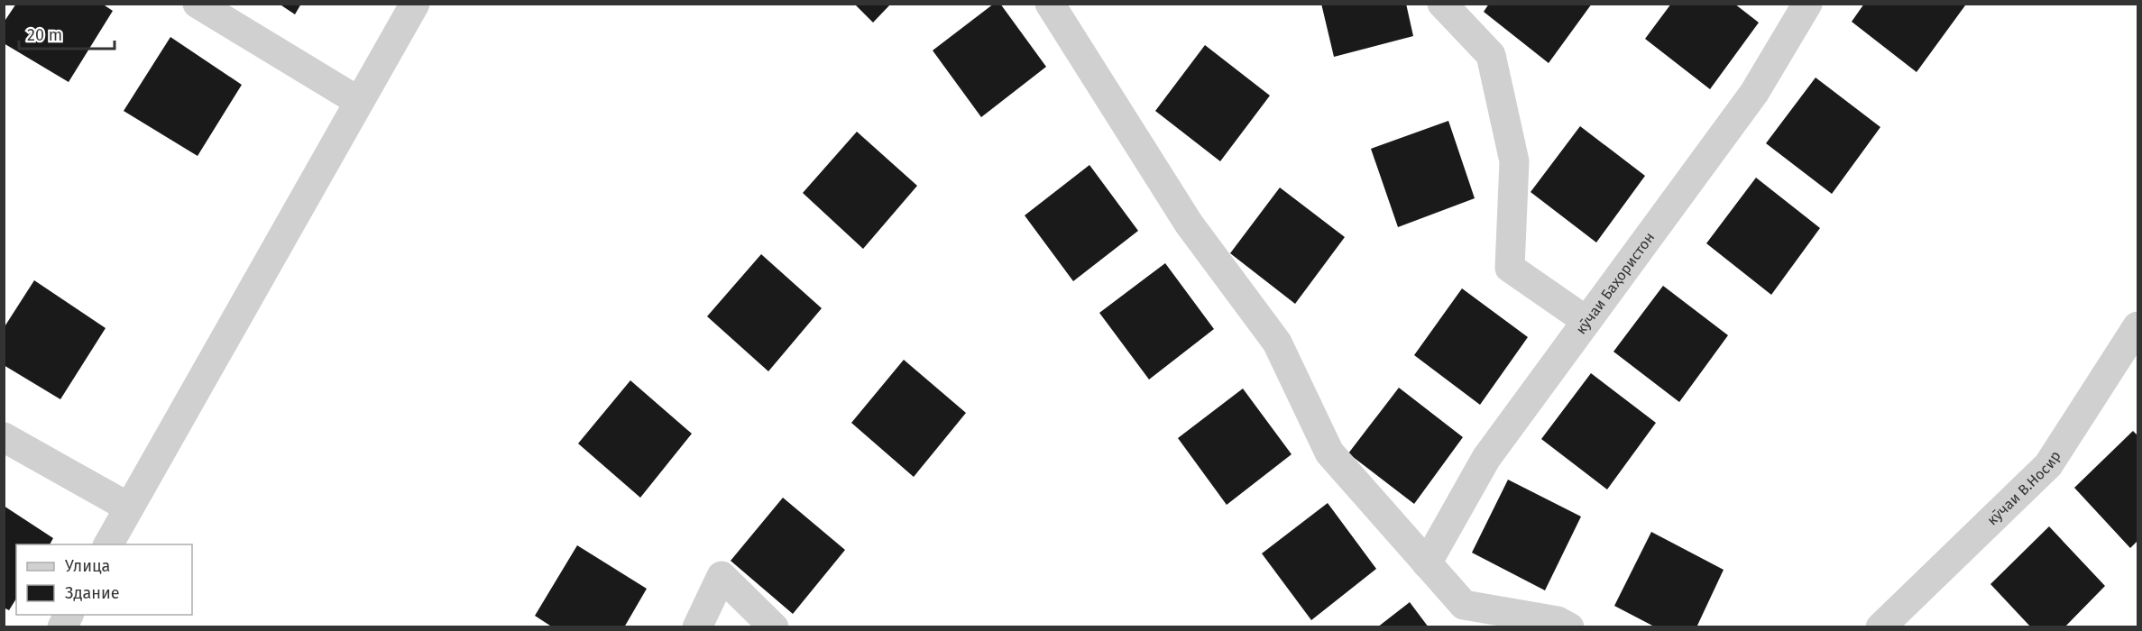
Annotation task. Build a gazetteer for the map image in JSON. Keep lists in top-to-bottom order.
{
  "streets": {
    "street": ["кӯчаи Баҳористон", "кӯчаи В.Носир"]
  },
  "legend": ["Улица", "Здание"],
  "scale_bar": "20 m"
}
